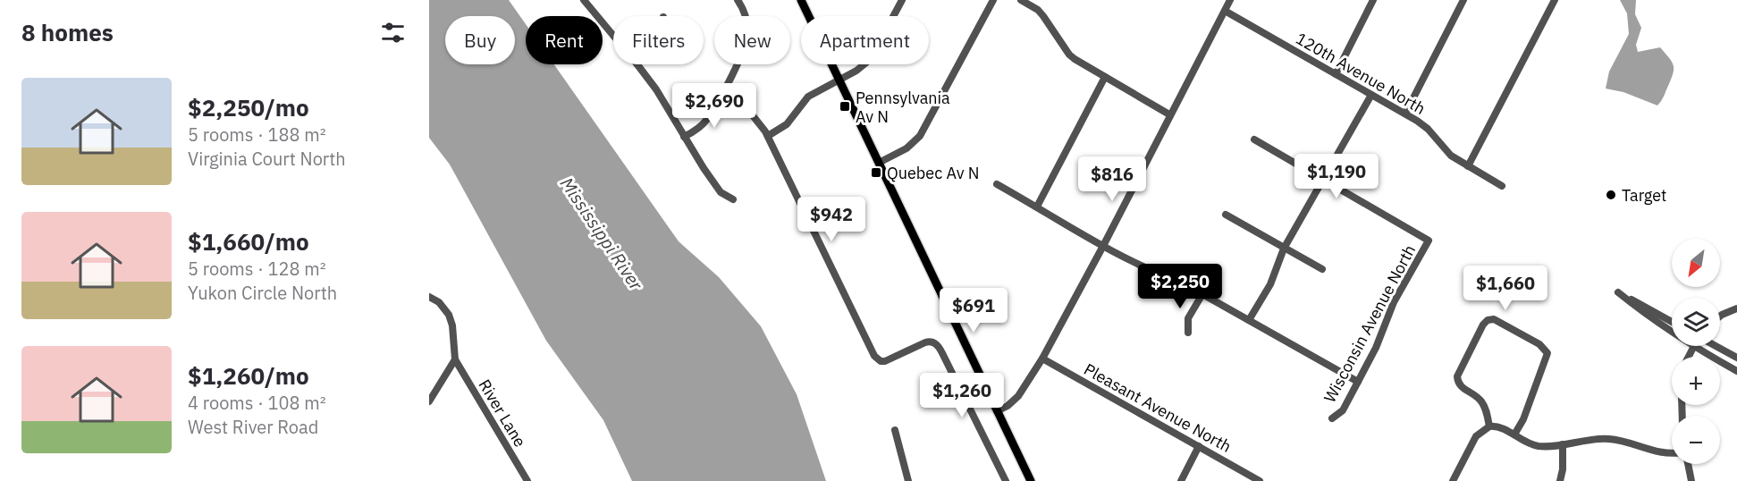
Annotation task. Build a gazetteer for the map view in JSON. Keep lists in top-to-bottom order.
{
  "streets": {
    "street": [
      "120th Avenue North",
      "Wisconsin Avenue North",
      "Pleasant Avenue North",
      "River Lane"
    ]
  },
  "water": ["Mississippi River"],
  "places": {
    "transit": ["Pennsylvania Av N", "Quebec Av N"],
    "other": ["Target"]
  },
  "north": "bottom left",
  "page": {
    "heading": "8 homes",
    "chip": [
      "Buy",
      "Rent",
      "Filters",
      "New",
      "Apartment"
    ],
    "list": [
      {
        "name": "$2,250/mo",
        "note": "5 rooms · 188 m² · Virginia Court North"
      },
      {
        "name": "$1,660/mo",
        "note": "5 rooms · 128 m² · Yukon Circle North"
      },
      {
        "name": "$1,260/mo",
        "note": "4 rooms · 108 m² · West River Road"
      }
    ],
    "price": [
      "$2,690",
      "$1,190",
      "$816",
      "$942",
      "$2,250",
      "$1,660",
      "$691",
      "$1,260"
    ],
    "map_buttons": ["+", "−"]
  }
}
